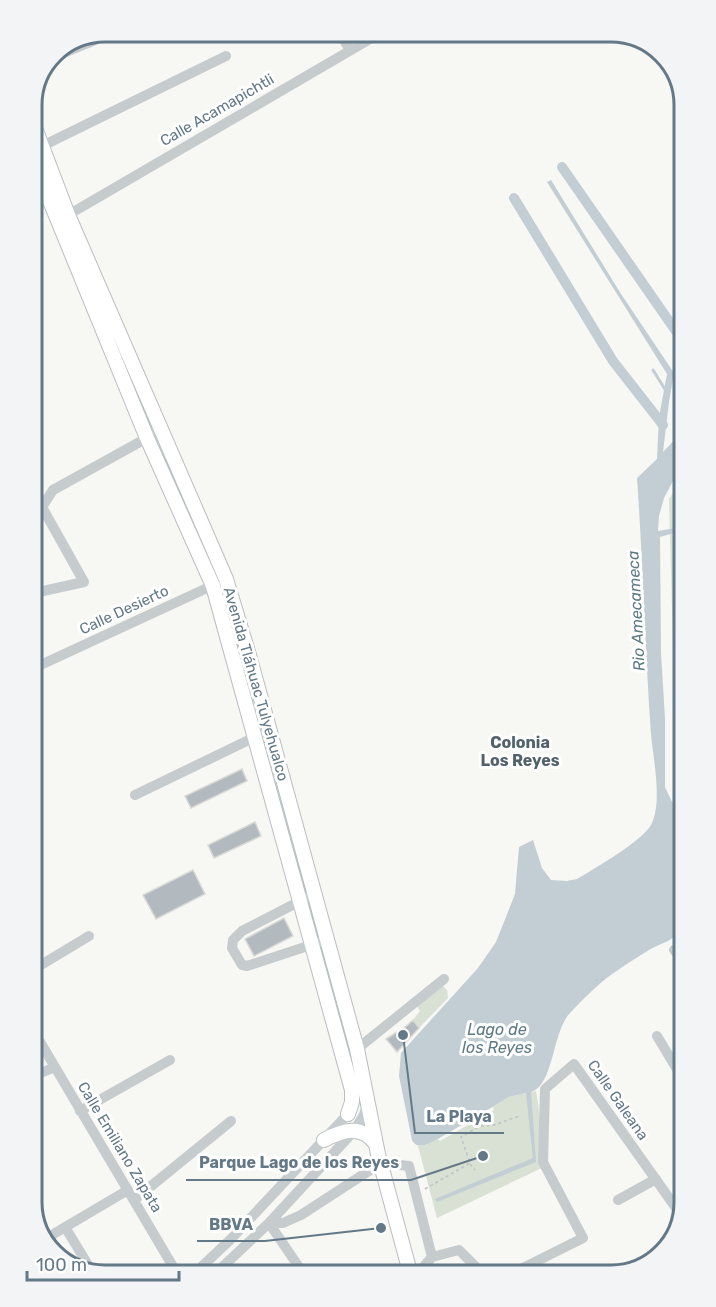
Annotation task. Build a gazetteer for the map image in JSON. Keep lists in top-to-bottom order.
{
  "streets": {
    "main road": ["Avenida Tláhuac Tulyehualco"],
    "street": [
      "Calle Acamapichtli",
      "Calle Desierto",
      "Calle Galeana",
      "Calle Emiliano Zapata"
    ]
  },
  "crossings": [
    ["Calle Acamapichtli", "Avenida Tláhuac Tulyehualco"],
    ["Calle Desierto", "Avenida Tláhuac Tulyehualco"]
  ],
  "districts": ["Colonia Los Reyes"],
  "water": ["Rio Amecameca", "Lago de los Reyes"],
  "places": ["La Playa", "Parque Lago de los Reyes", "BBVA"],
  "scale_bar": "100 m"
}
